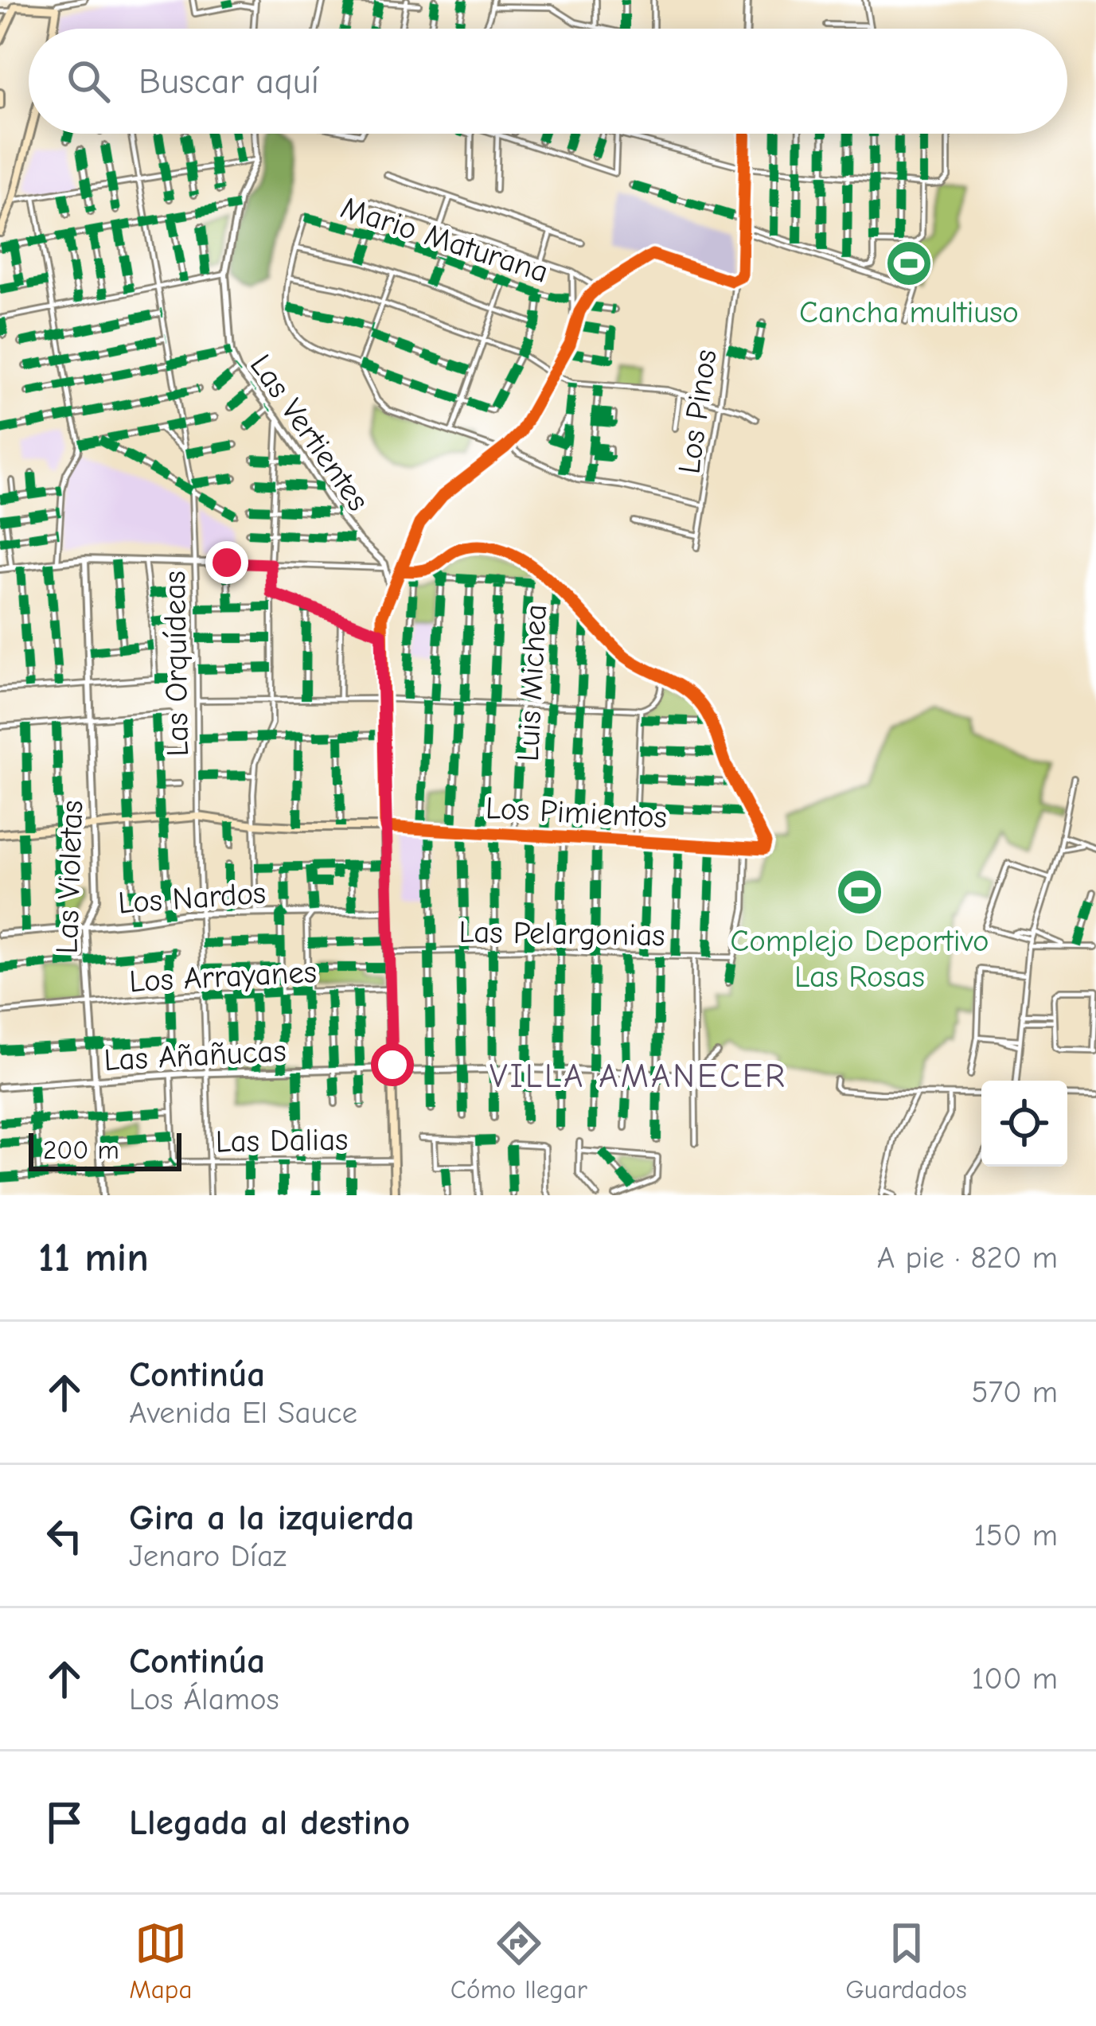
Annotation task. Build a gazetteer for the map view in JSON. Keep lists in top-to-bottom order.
{
  "streets": {
    "main road": ["Los Pimientos"],
    "street": [
      "Mario Maturana",
      "Los Pinos",
      "Las Vertientes",
      "Las Orquídeas",
      "Luis Michea",
      "Las Violetas",
      "Los Nardos",
      "Las Pelargonias",
      "Los Arrayanes",
      "Las Añañucas",
      "Las Dalias"
    ]
  },
  "crossings": [
    ["Las Orquídeas", "Los Pimientos"],
    ["Las Orquídeas", "Los Nardos"],
    ["Las Orquídeas", "Los Arrayanes"],
    ["Las Orquídeas", "Las Añañucas"],
    ["Las Orquídeas", "Las Dalias"],
    ["Luis Michea", "Los Pimientos"],
    ["Los Pimientos", "Las Violetas"],
    ["Las Violetas", "Los Nardos"],
    ["Las Violetas", "Los Arrayanes"],
    ["Las Violetas", "Las Añañucas"],
    ["Las Violetas", "Las Dalias"]
  ],
  "districts": ["VILLA AMANECER"],
  "places": {
    "sports": ["Cancha multiuso", "Complejo Deportivo Las Rosas"]
  },
  "scale_bar": "200 m",
  "page": {
    "search": "Buscar aquí",
    "scale": "200 m",
    "heading": ["11 min", "A pie · 820 m"],
    "list": [
      ["Continúa", "Avenida El Sauce", "570 m"],
      ["Gira a la izquierda", "Jenaro Díaz", "150 m"],
      ["Continúa", "Los Álamos", "100 m"],
      "Llegada al destino"
    ],
    "nav": ["Mapa", "Cómo llegar", "Guardados"]
  }
}
